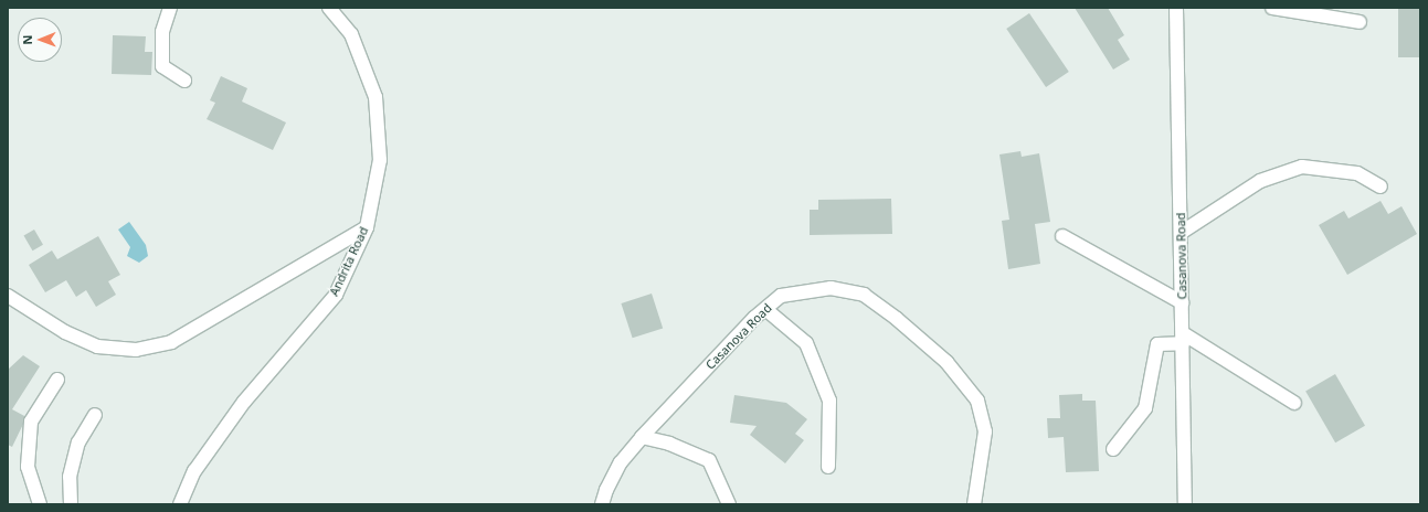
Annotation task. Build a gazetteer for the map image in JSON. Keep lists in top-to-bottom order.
{
  "streets": {
    "street": ["Casanova Road", "Andrita Road"]
  },
  "north": "left"
}
